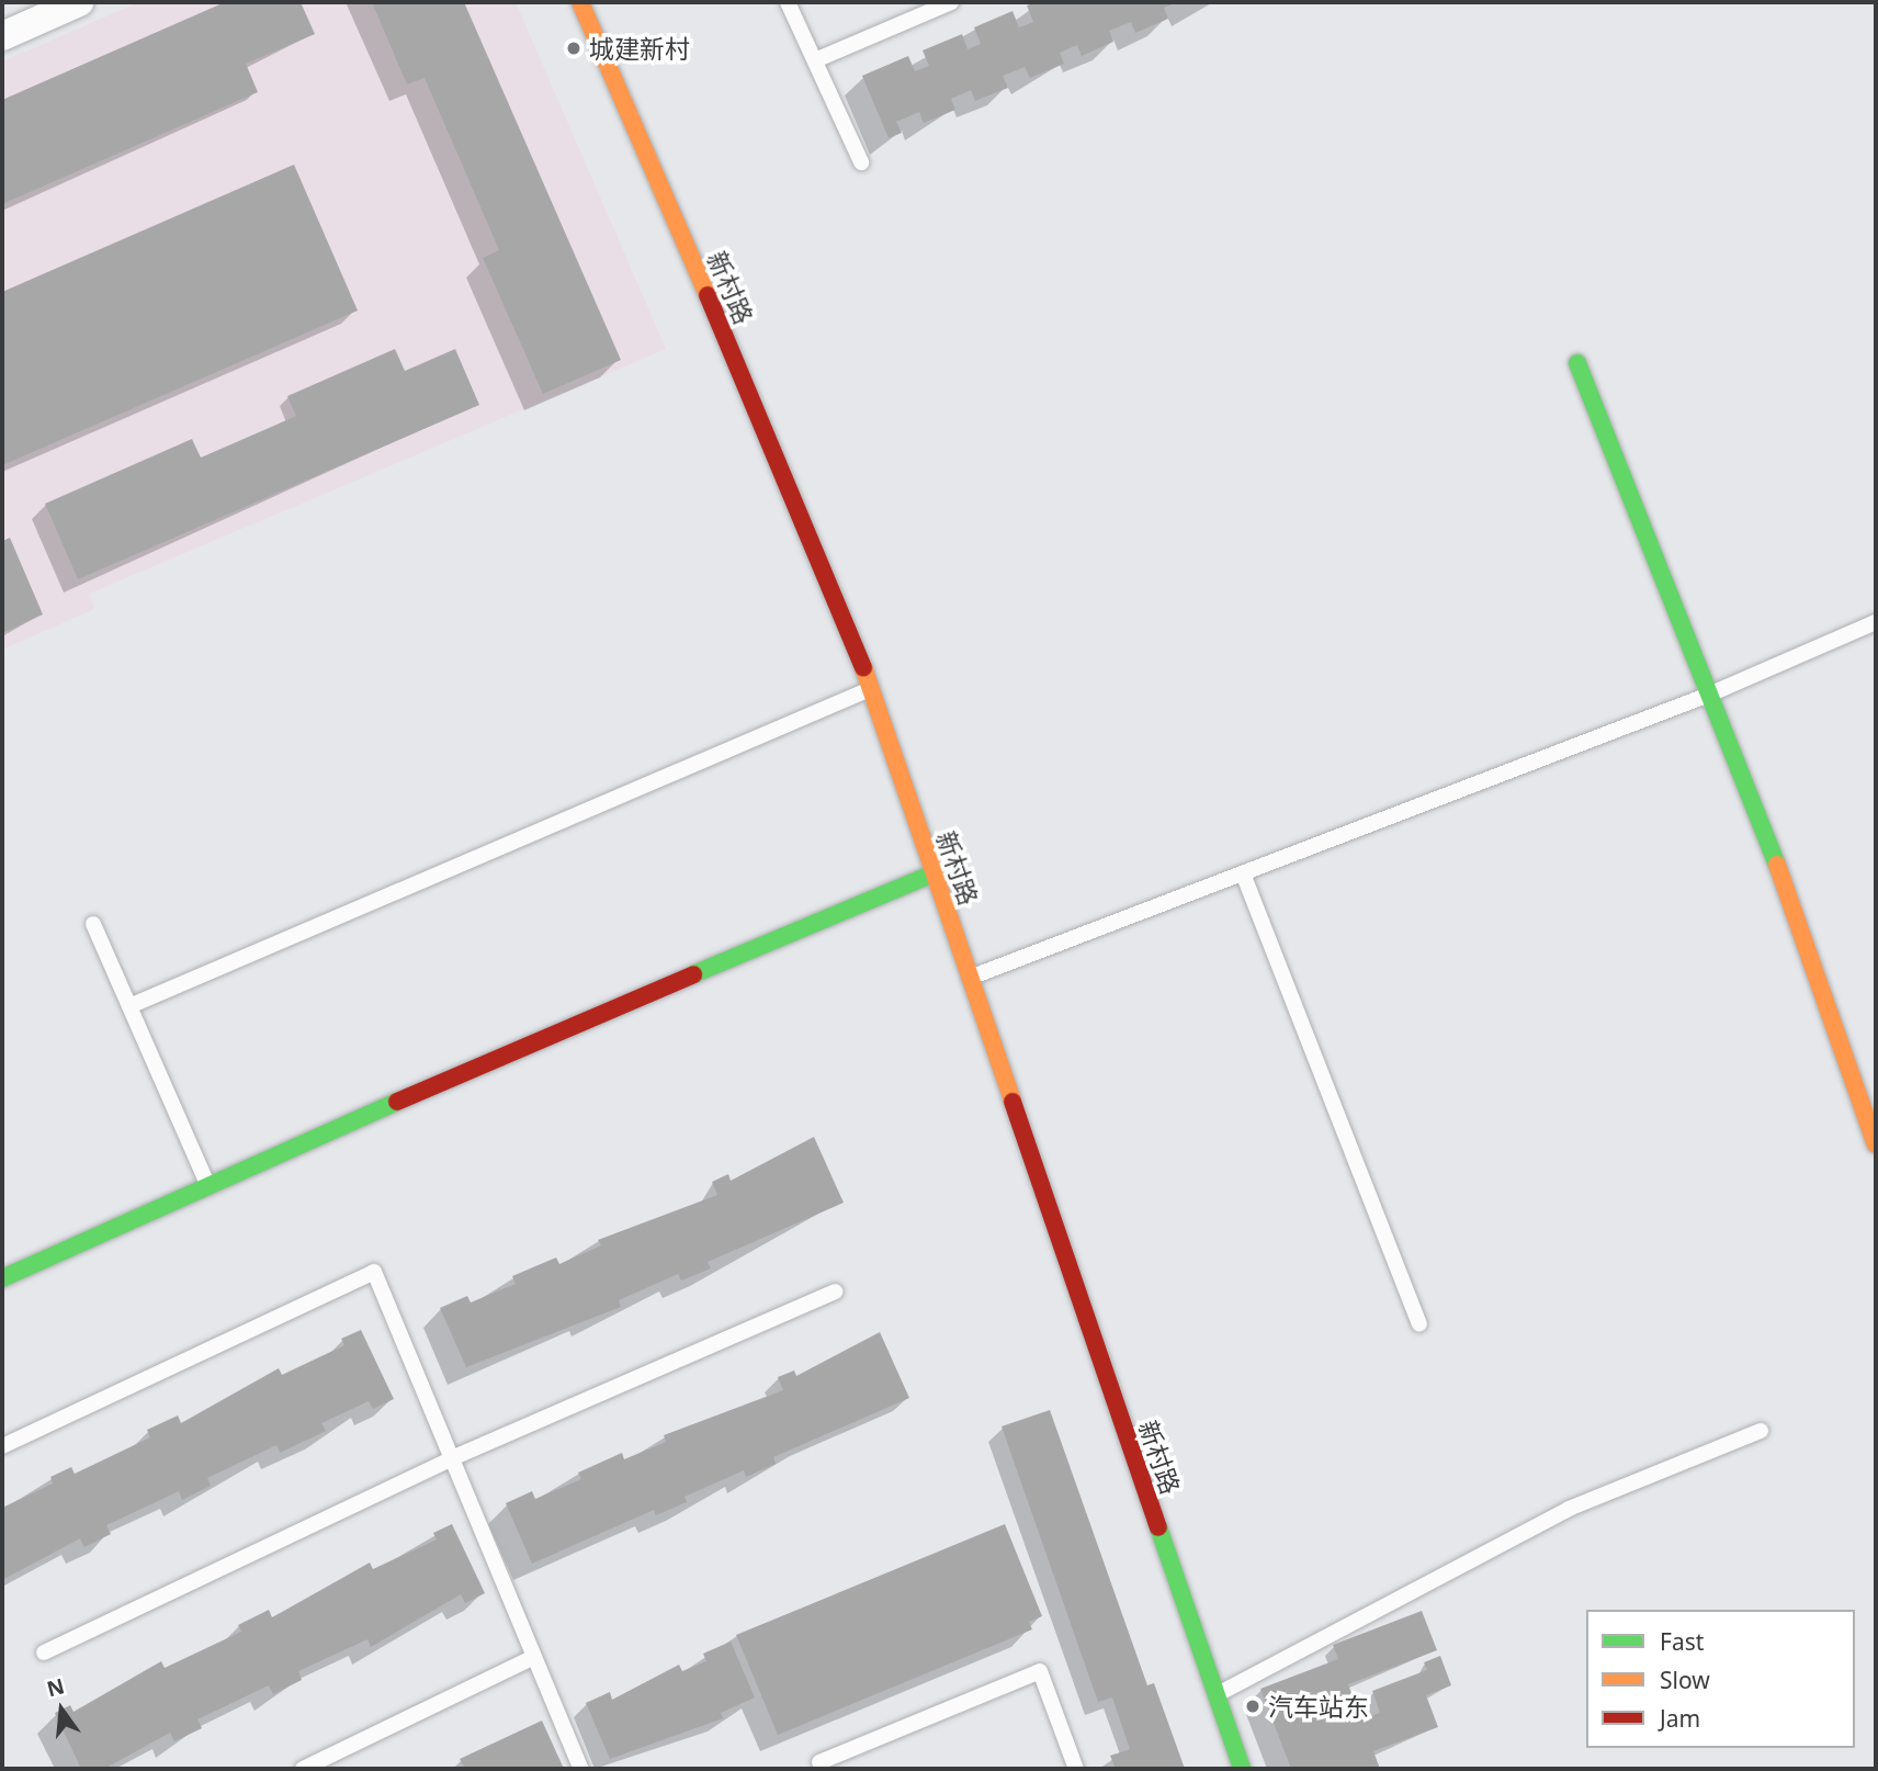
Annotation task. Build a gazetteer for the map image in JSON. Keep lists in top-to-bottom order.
{
  "streets": {
    "street": ["新村路"]
  },
  "places": ["城建新村", "汽车站东"],
  "legend": ["Fast", "Slow", "Jam"],
  "north": "top"
}
